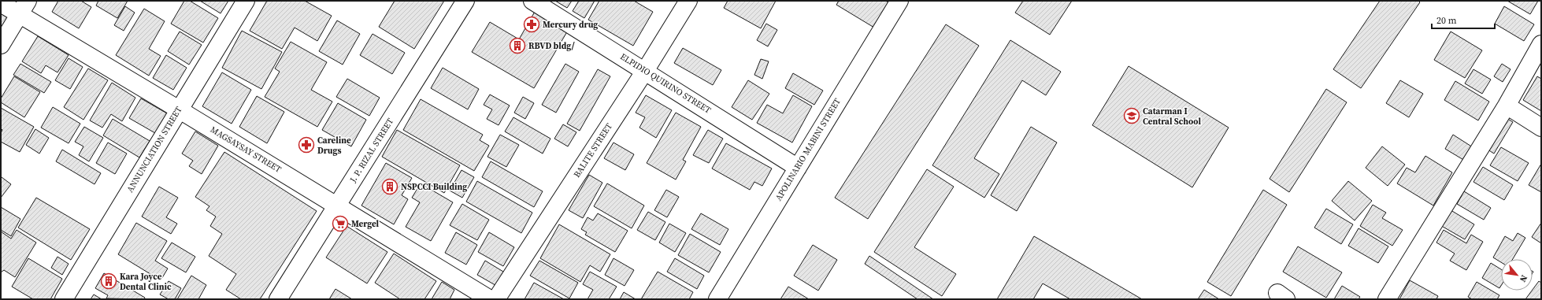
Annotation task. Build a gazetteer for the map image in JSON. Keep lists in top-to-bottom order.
{
  "streets": {
    "street": [
      "ELPIDIO QUIRINO STREET",
      "ANNUNCIATION STREET",
      "MAGSAYSAY STREET",
      "APOLINARIO MABINI STREET",
      "J. P. RIZAL STREET",
      "BALITE STREET"
    ]
  },
  "crossings": [
    ["ELPIDIO QUIRINO STREET", "APOLINARIO MABINI STREET"],
    ["ELPIDIO QUIRINO STREET", "BALITE STREET"],
    ["ANNUNCIATION STREET", "MAGSAYSAY STREET"],
    ["MAGSAYSAY STREET", "J. P. RIZAL STREET"]
  ],
  "places": {
    "pharmacy": ["Mercury drug", "Careline Drugs"],
    "building": ["RBVD bldg/", "NSPCCI Building", "Kara Joyce Dental Clinic"],
    "school or university": ["Catarman I Central School"],
    "supermarket": ["Mergel"]
  },
  "scale_bar": "20 m",
  "north": "bottom right"
}
